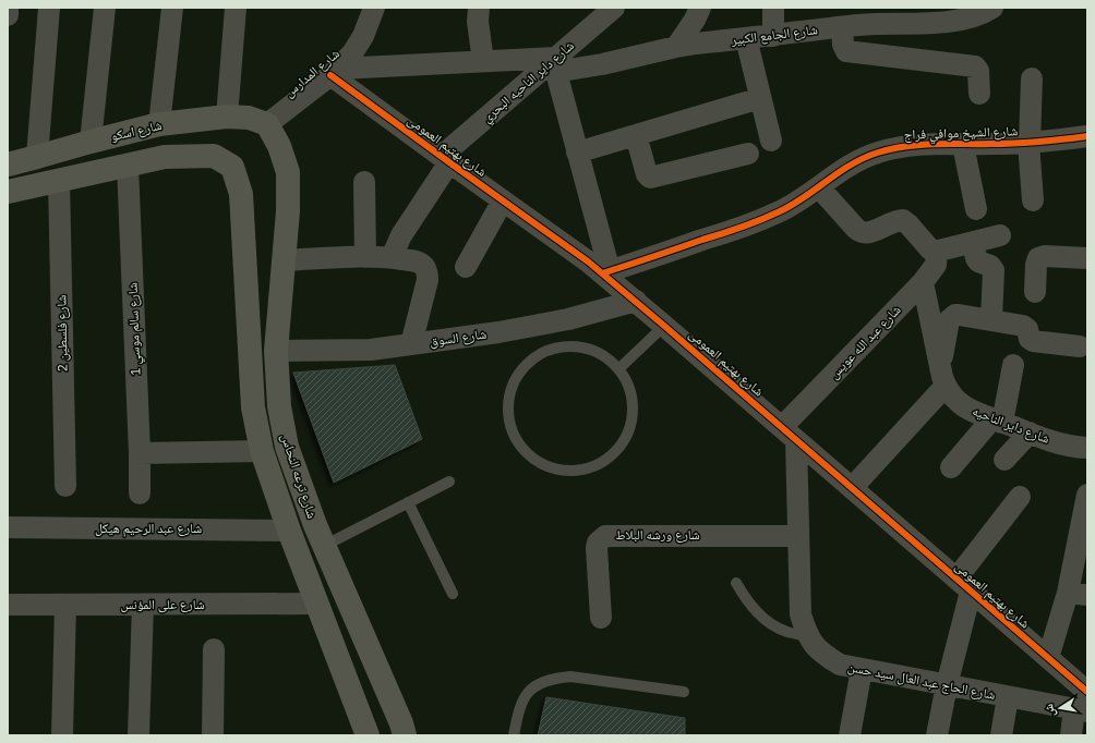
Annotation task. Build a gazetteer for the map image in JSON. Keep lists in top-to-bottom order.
{
  "streets": {
    "main road": ["شارع اسكو", "شارع ترعه النحاس"],
    "street": [
      "شارع الجامع الكبير",
      "شارع المدارس",
      "شارع داير الناحيه البحري",
      "شارع الشيخ موافي فراج",
      "شارع بهتيم العمومى",
      "شارع سالم موسي 1",
      "شارع فلسطين 2",
      "شارع السوق",
      "شارع عبد الله عويس",
      "شارع داير الناحيه",
      "شارع عبد الرحيم هيكل",
      "شارع ورشه البلاط",
      "شارع على المؤنس",
      "شارع الحاج عبد العال سيد حسن"
    ]
  },
  "crossings": [
    ["شارع الجامع الكبير", "شارع المدارس"],
    ["شارع الجامع الكبير", "شارع داير الناحيه البحري"],
    ["شارع الجامع الكبير", "شارع بهتيم العمومى"],
    ["شارع المدارس", "شارع اسكو"],
    ["شارع المدارس", "شارع بهتيم العمومى"],
    ["شارع المدارس", "شارع ترعه النحاس"],
    ["شارع داير الناحيه البحري", "شارع بهتيم العمومى"],
    ["شارع اسكو", "شارع ترعه النحاس"],
    ["شارع الشيخ موافي فراج", "شارع بهتيم العمومى"],
    ["شارع بهتيم العمومى", "شارع السوق"],
    ["شارع بهتيم العمومى", "شارع عبد الله عويس"],
    ["شارع بهتيم العمومى", "شارع الحاج عبد العال سيد حسن"],
    ["شارع سالم موسي 1", "شارع ترعه النحاس"],
    ["شارع السوق", "شارع ترعه النحاس"],
    ["شارع عبد الله عويس", "شارع داير الناحيه"],
    ["شارع عبد الله عويس", "شارع الحاج عبد العال سيد حسن"],
    ["شارع ترعه النحاس", "شارع عبد الرحيم هيكل"],
    ["شارع ترعه النحاس", "شارع على المؤنس"],
    ["شارع ورشه البلاط", "شارع الحاج عبد العال سيد حسن"]
  ],
  "north": "left"
}
